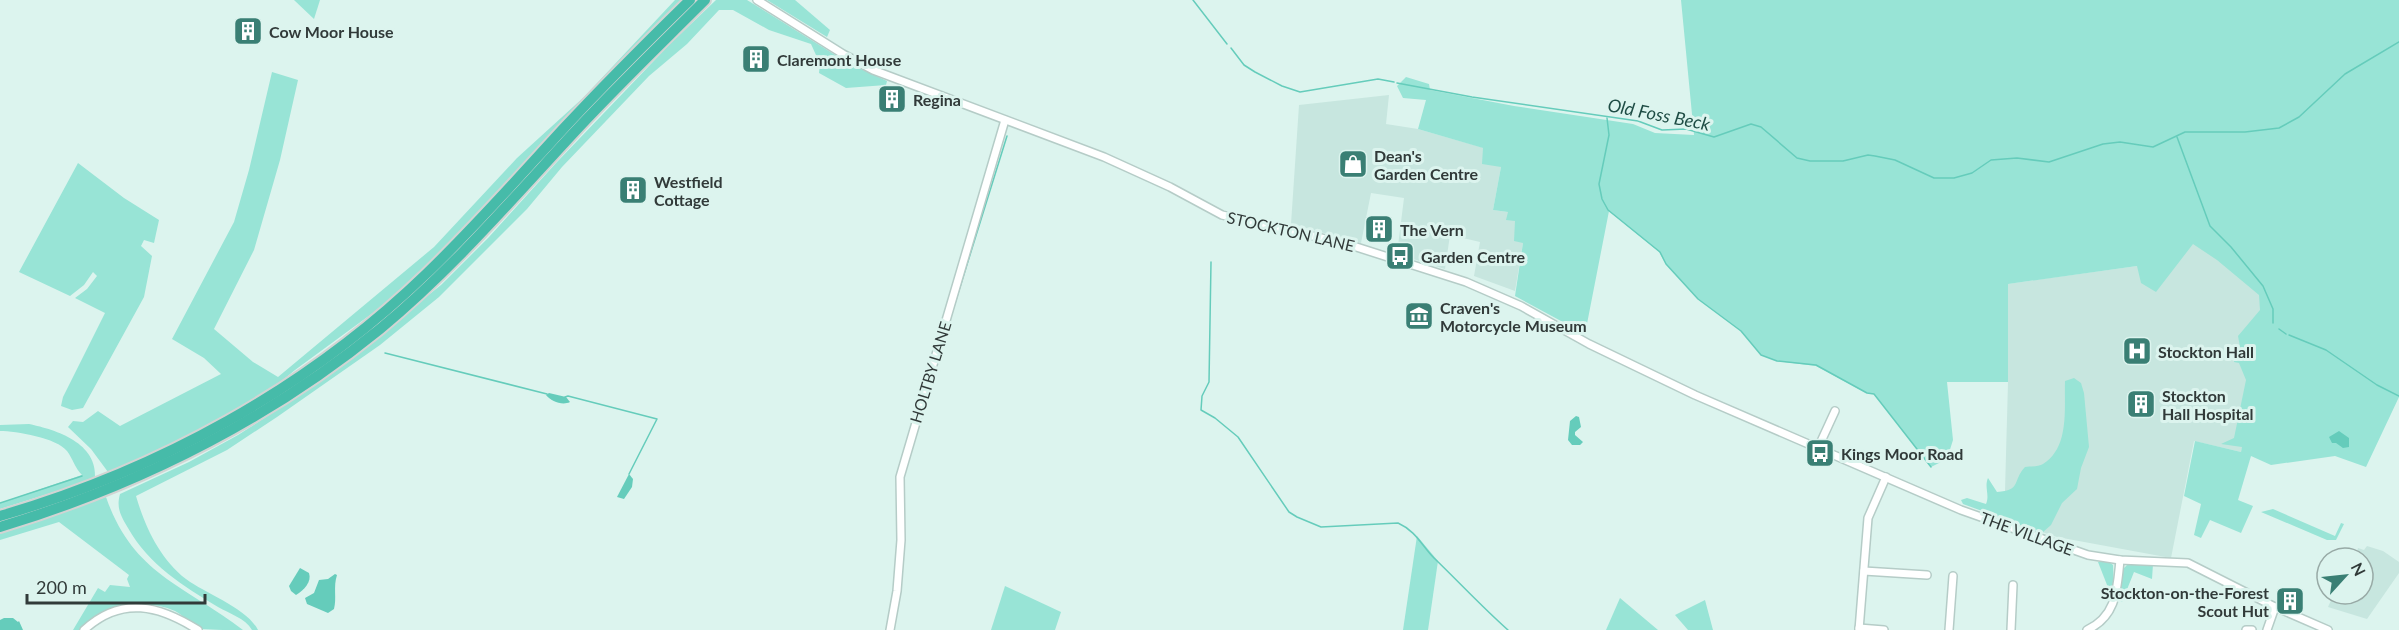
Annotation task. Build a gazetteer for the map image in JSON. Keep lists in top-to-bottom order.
{
  "streets": {
    "street": ["STOCKTON LANE", "HOLTBY LANE", "THE VILLAGE"]
  },
  "crossings": [
    ["STOCKTON LANE", "HOLTBY LANE"],
    ["STOCKTON LANE", "THE VILLAGE"]
  ],
  "water": ["Old Foss Beck"],
  "places": {
    "building": [
      "Cow Moor House",
      "Claremont House",
      "Regina",
      "Westfield Cottage",
      "The Vern",
      "Stockton Hall Hospital",
      "Stockton-on-the-Forest Scout Hut"
    ],
    "shop": ["Dean's Garden Centre"],
    "bus stop": ["Garden Centre", "Kings Moor Road"],
    "museum": ["Craven's Motorcycle Museum"],
    "hospital": ["Stockton Hall"]
  },
  "scale_bar": "200 m",
  "north": "top right"
}
